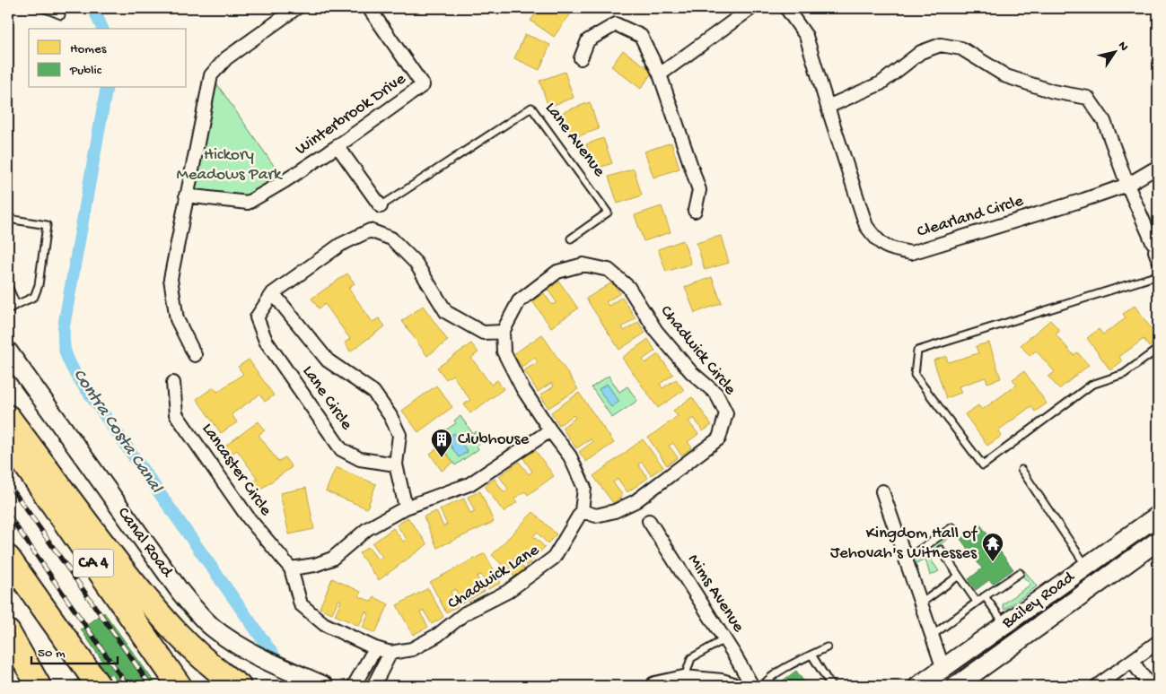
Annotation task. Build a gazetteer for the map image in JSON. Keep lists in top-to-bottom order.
{
  "streets": {
    "highway": ["CA 4"],
    "main road": ["Canal Road", "Bailey Road"],
    "street": [
      "Winterbrook Drive",
      "Clearland Circle",
      "Chadwick Circle",
      "Lane Circle",
      "Lancaster Circle",
      "Chadwick Lane",
      "Mims Avenue"
    ],
    "lane": ["Lane Avenue"]
  },
  "crossings": [
    ["Chadwick Circle", "Chadwick Lane"],
    ["Lancaster Circle", "Chadwick Lane"]
  ],
  "water": ["Contra Costa Canal"],
  "parks": ["Hickory Meadows Park"],
  "places": {
    "building": ["Clubhouse"],
    "temple": ["Kingdom Hall of Jehovah's Witnesses"]
  },
  "legend": ["Homes", "Public"],
  "scale_bar": "50 m",
  "north": "top right"
}
